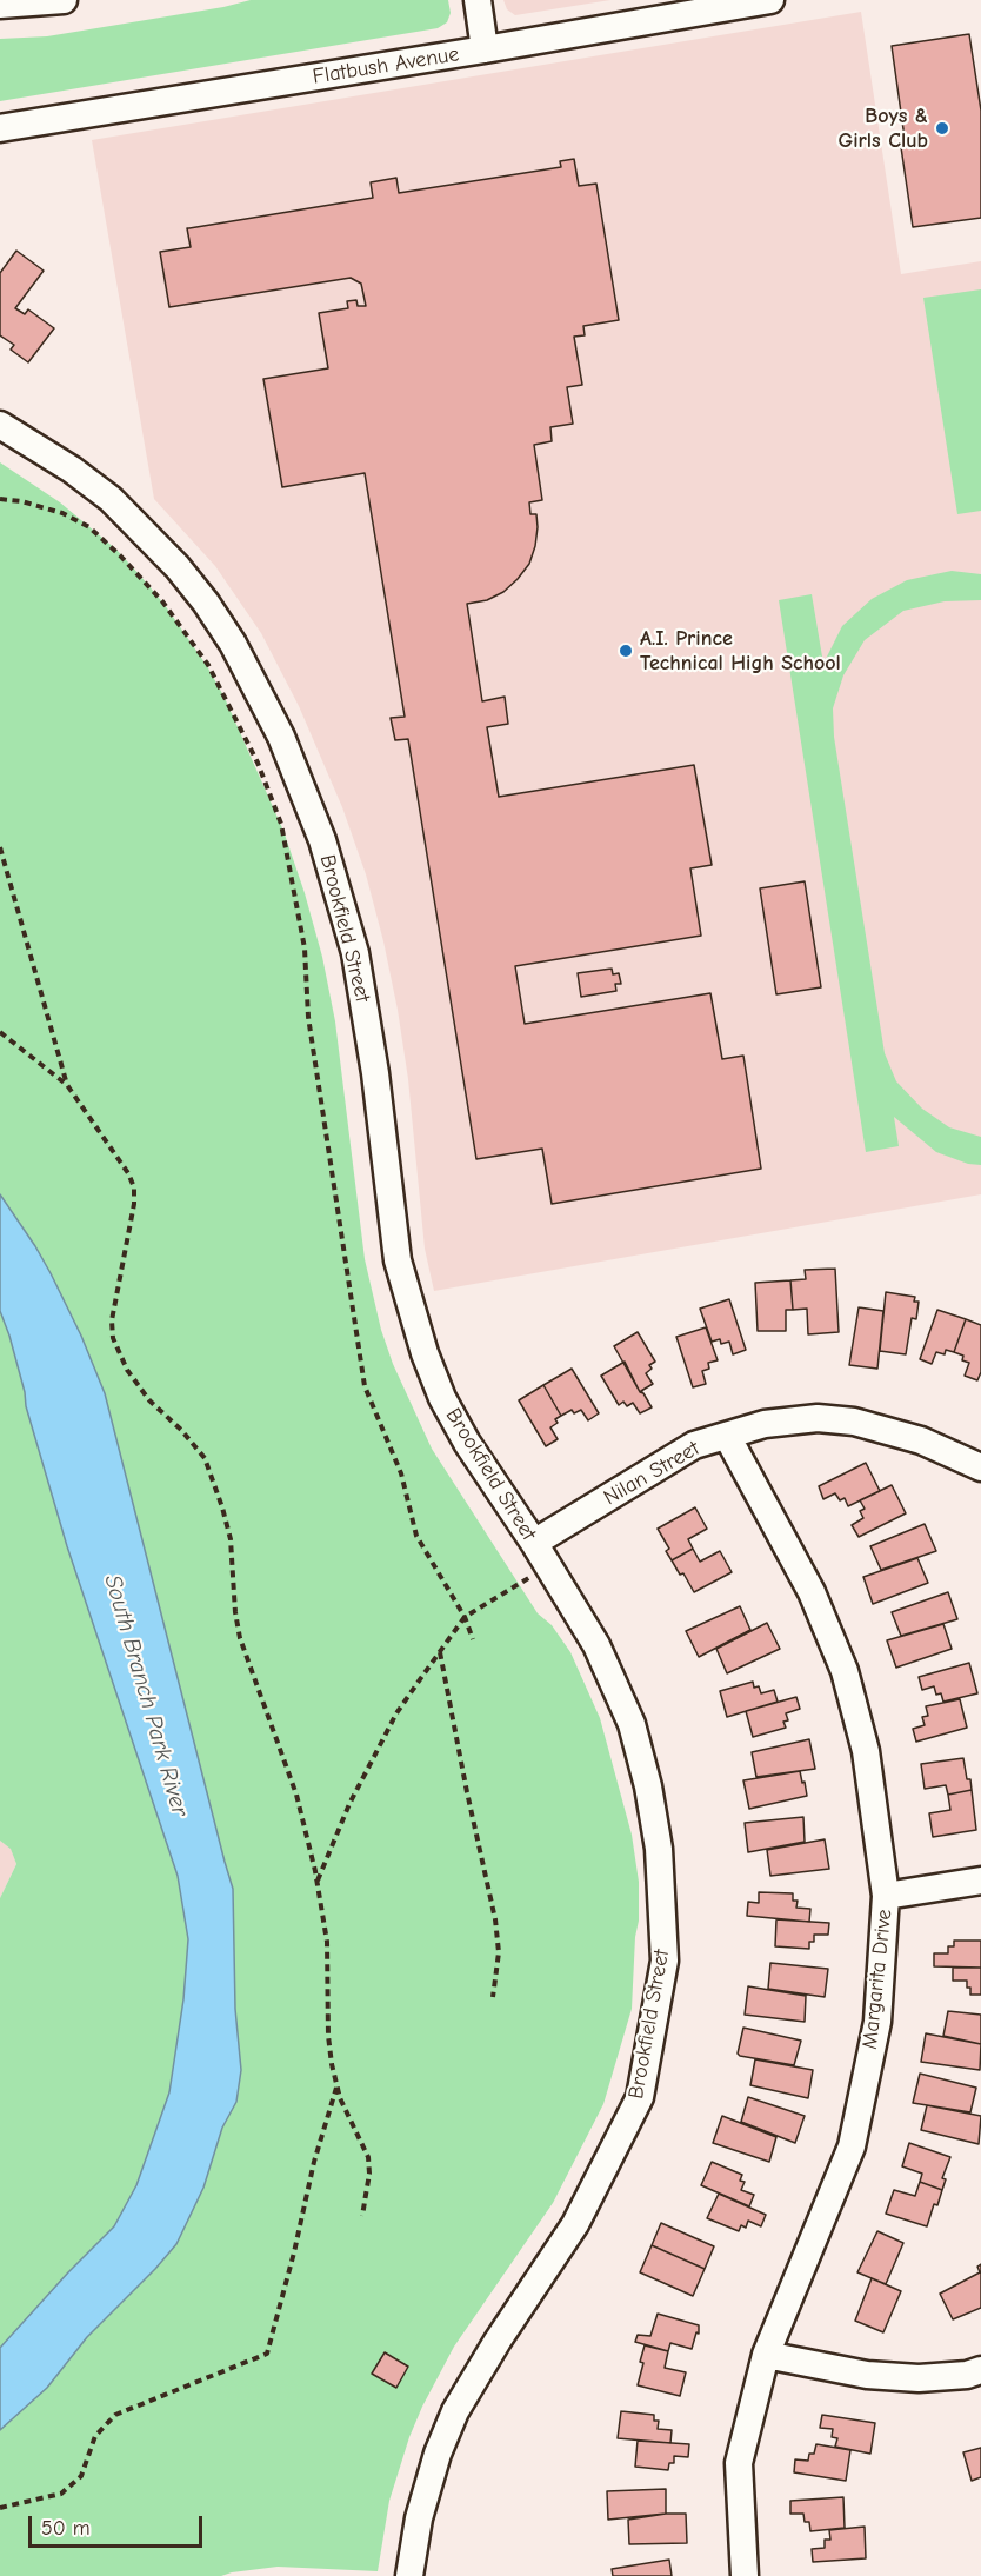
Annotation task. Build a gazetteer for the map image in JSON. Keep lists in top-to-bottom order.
{
  "streets": {
    "street": [
      "Flatbush Avenue",
      "Brookfield Street",
      "Nilan Street",
      "Margarita Drive"
    ]
  },
  "crossings": [
    ["Brookfield Street", "Nilan Street"],
    ["Nilan Street", "Margarita Drive"]
  ],
  "water": ["South Branch Park River"],
  "places": ["Boys & Girls Club", "A.I. Prince Technical High School"],
  "scale_bar": "50 m"
}
